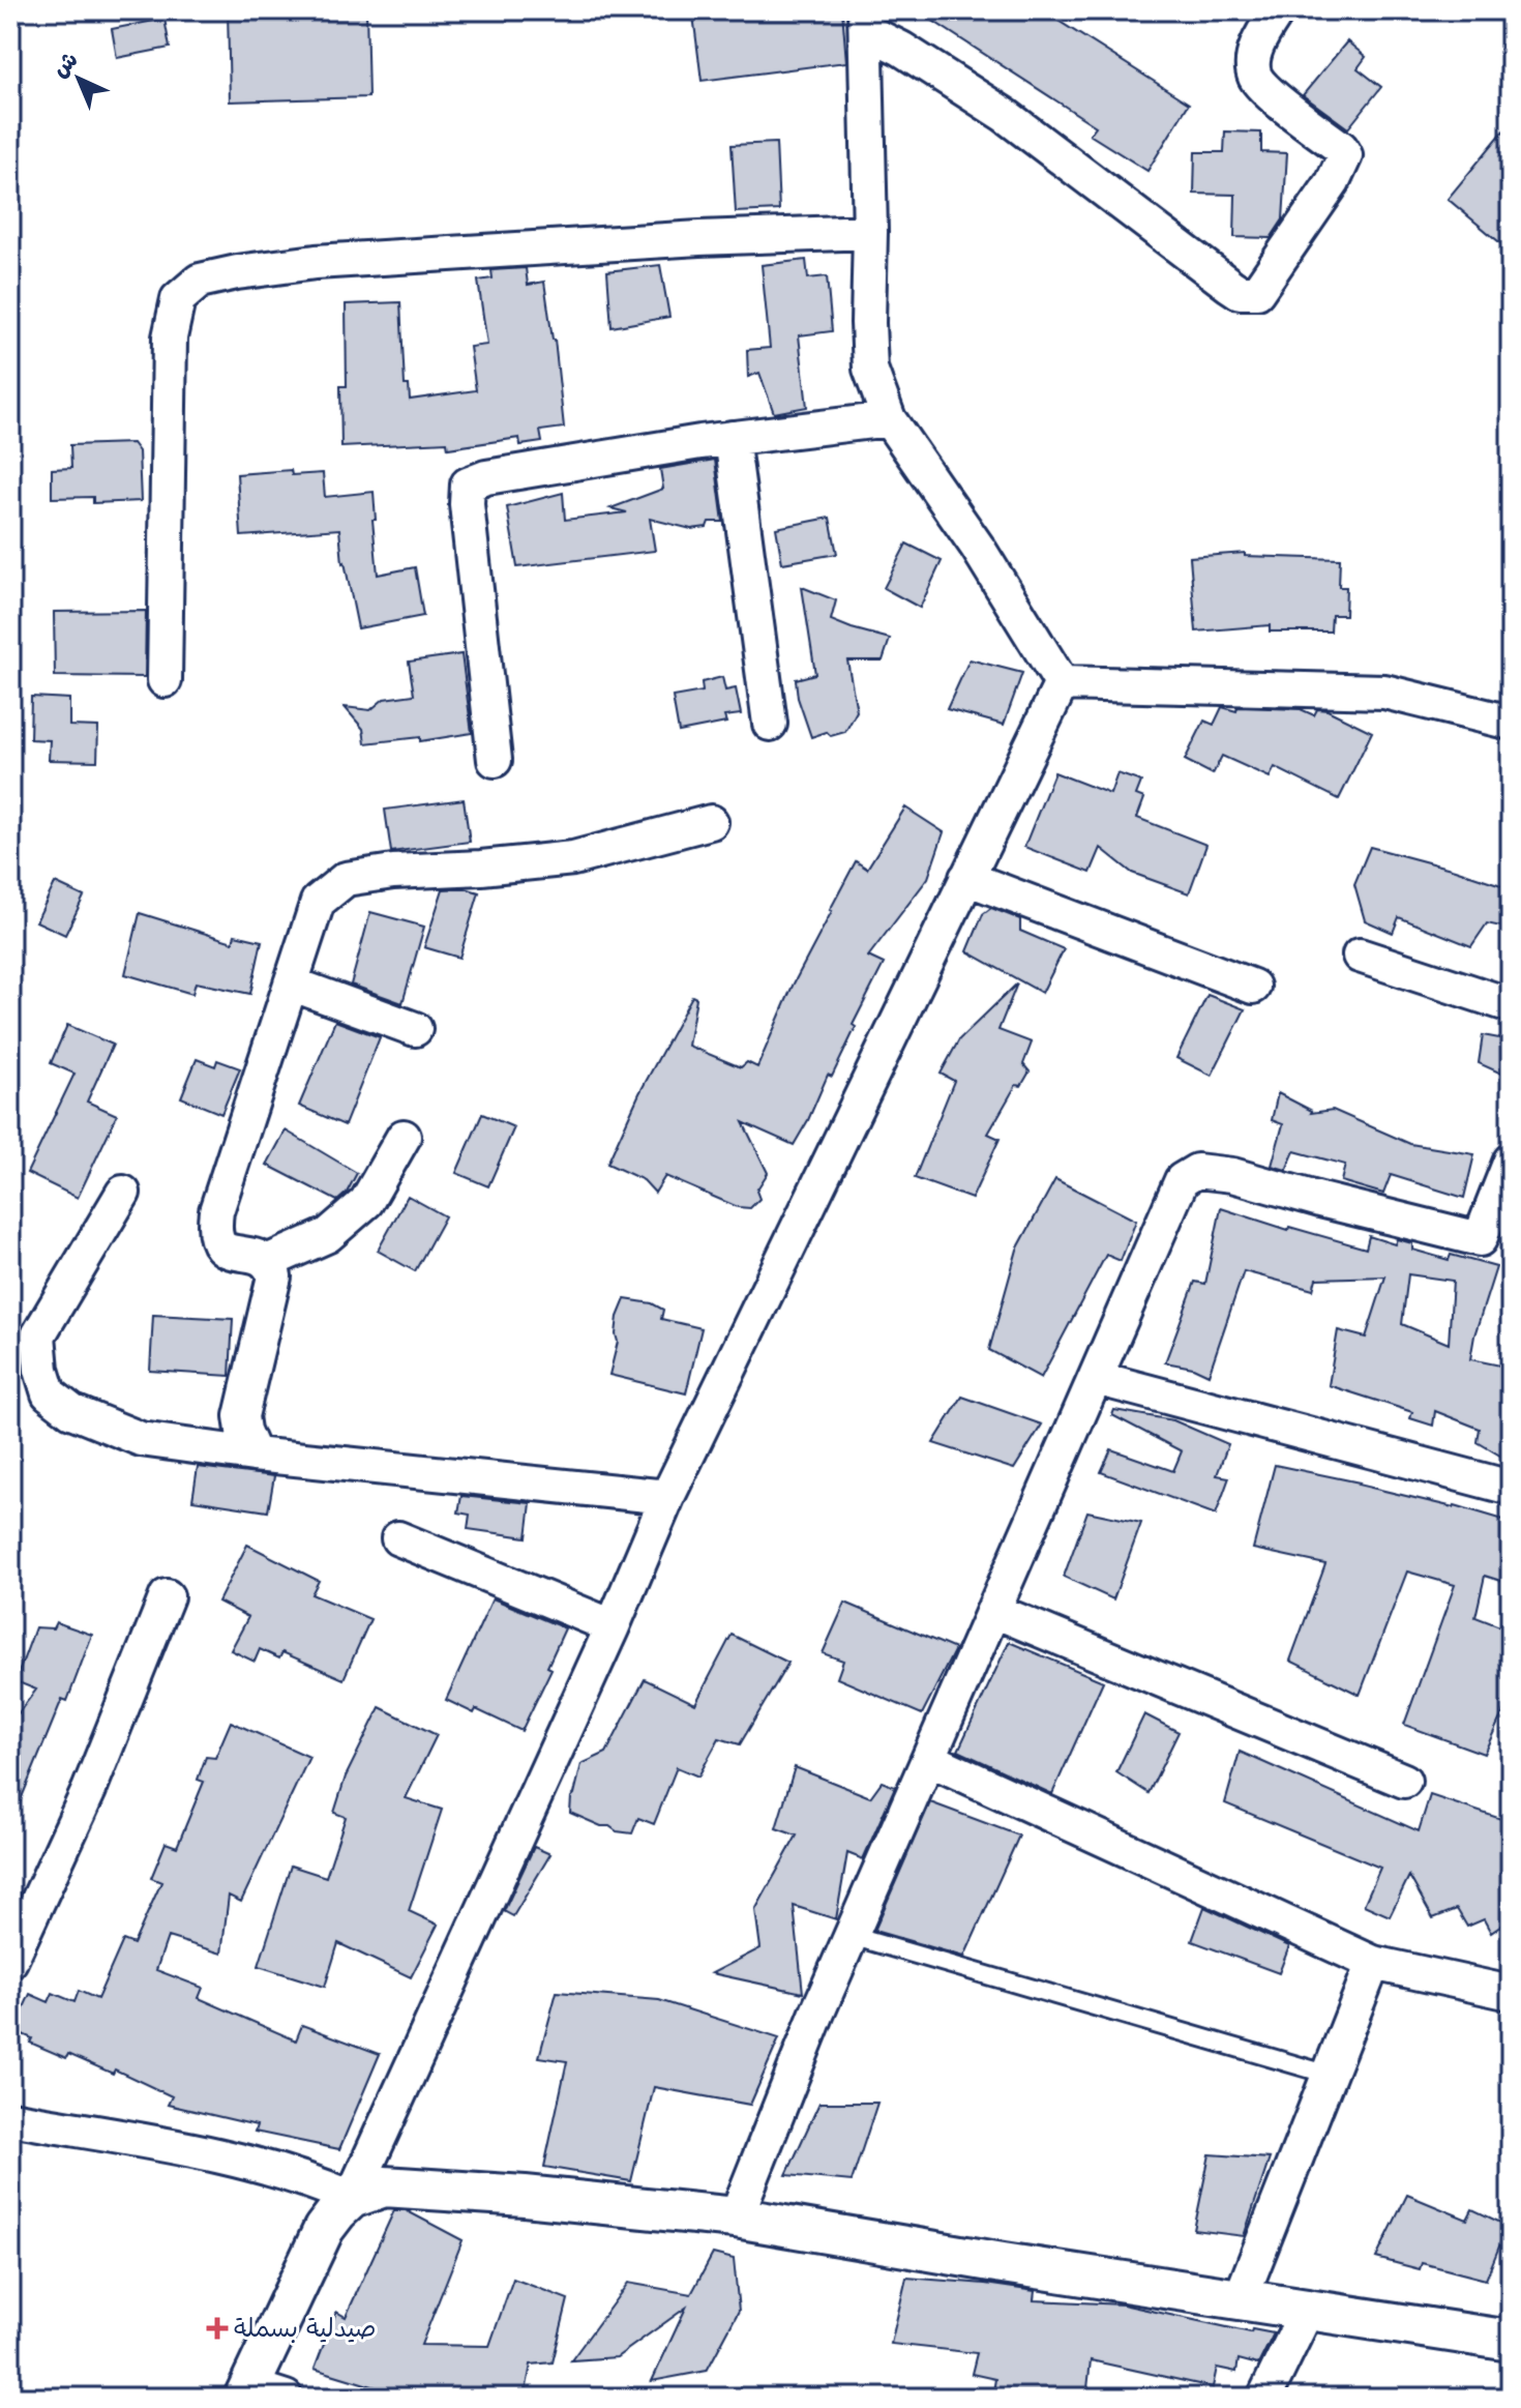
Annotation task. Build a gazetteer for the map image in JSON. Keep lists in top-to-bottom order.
{
  "places": {
    "health": ["صيدلية بسملة"]
  },
  "north": "top left"
}
